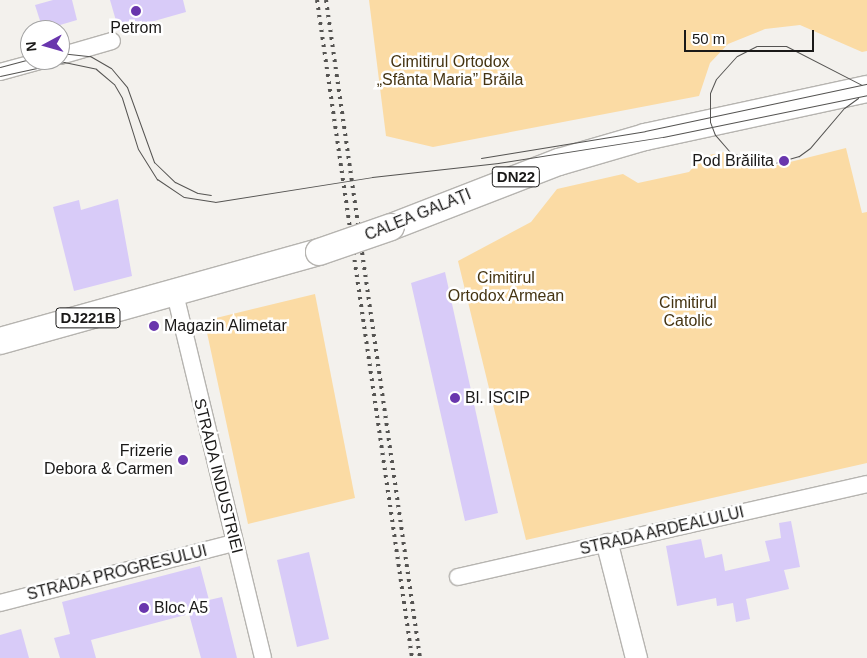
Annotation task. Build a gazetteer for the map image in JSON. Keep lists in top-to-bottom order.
{
  "streets": {
    "main road": ["DN22", "CALEA GALAȚI", "DJ221B"],
    "street": ["STRADA INDUSTRIEI", "STRADA ARDEALULUI", "STRADA PROGRESULUI"]
  },
  "crossings": [
    ["CALEA GALAȚI", "STRADA INDUSTRIEI"],
    ["STRADA INDUSTRIEI", "STRADA PROGRESULUI"]
  ],
  "parks": ["Cimitirul Ortodox „Sfânta Maria” Brăila", "Cimitirul Ortodox Armean", "Cimitirul Catolic"],
  "places": [
    "Petrom",
    "Pod Brăilita",
    "Magazin Alimetar",
    "Bl. ISCIP",
    "Frizerie Debora & Carmen",
    "Bloc A5"
  ],
  "scale_bar": "50 m",
  "north": "left"
}
